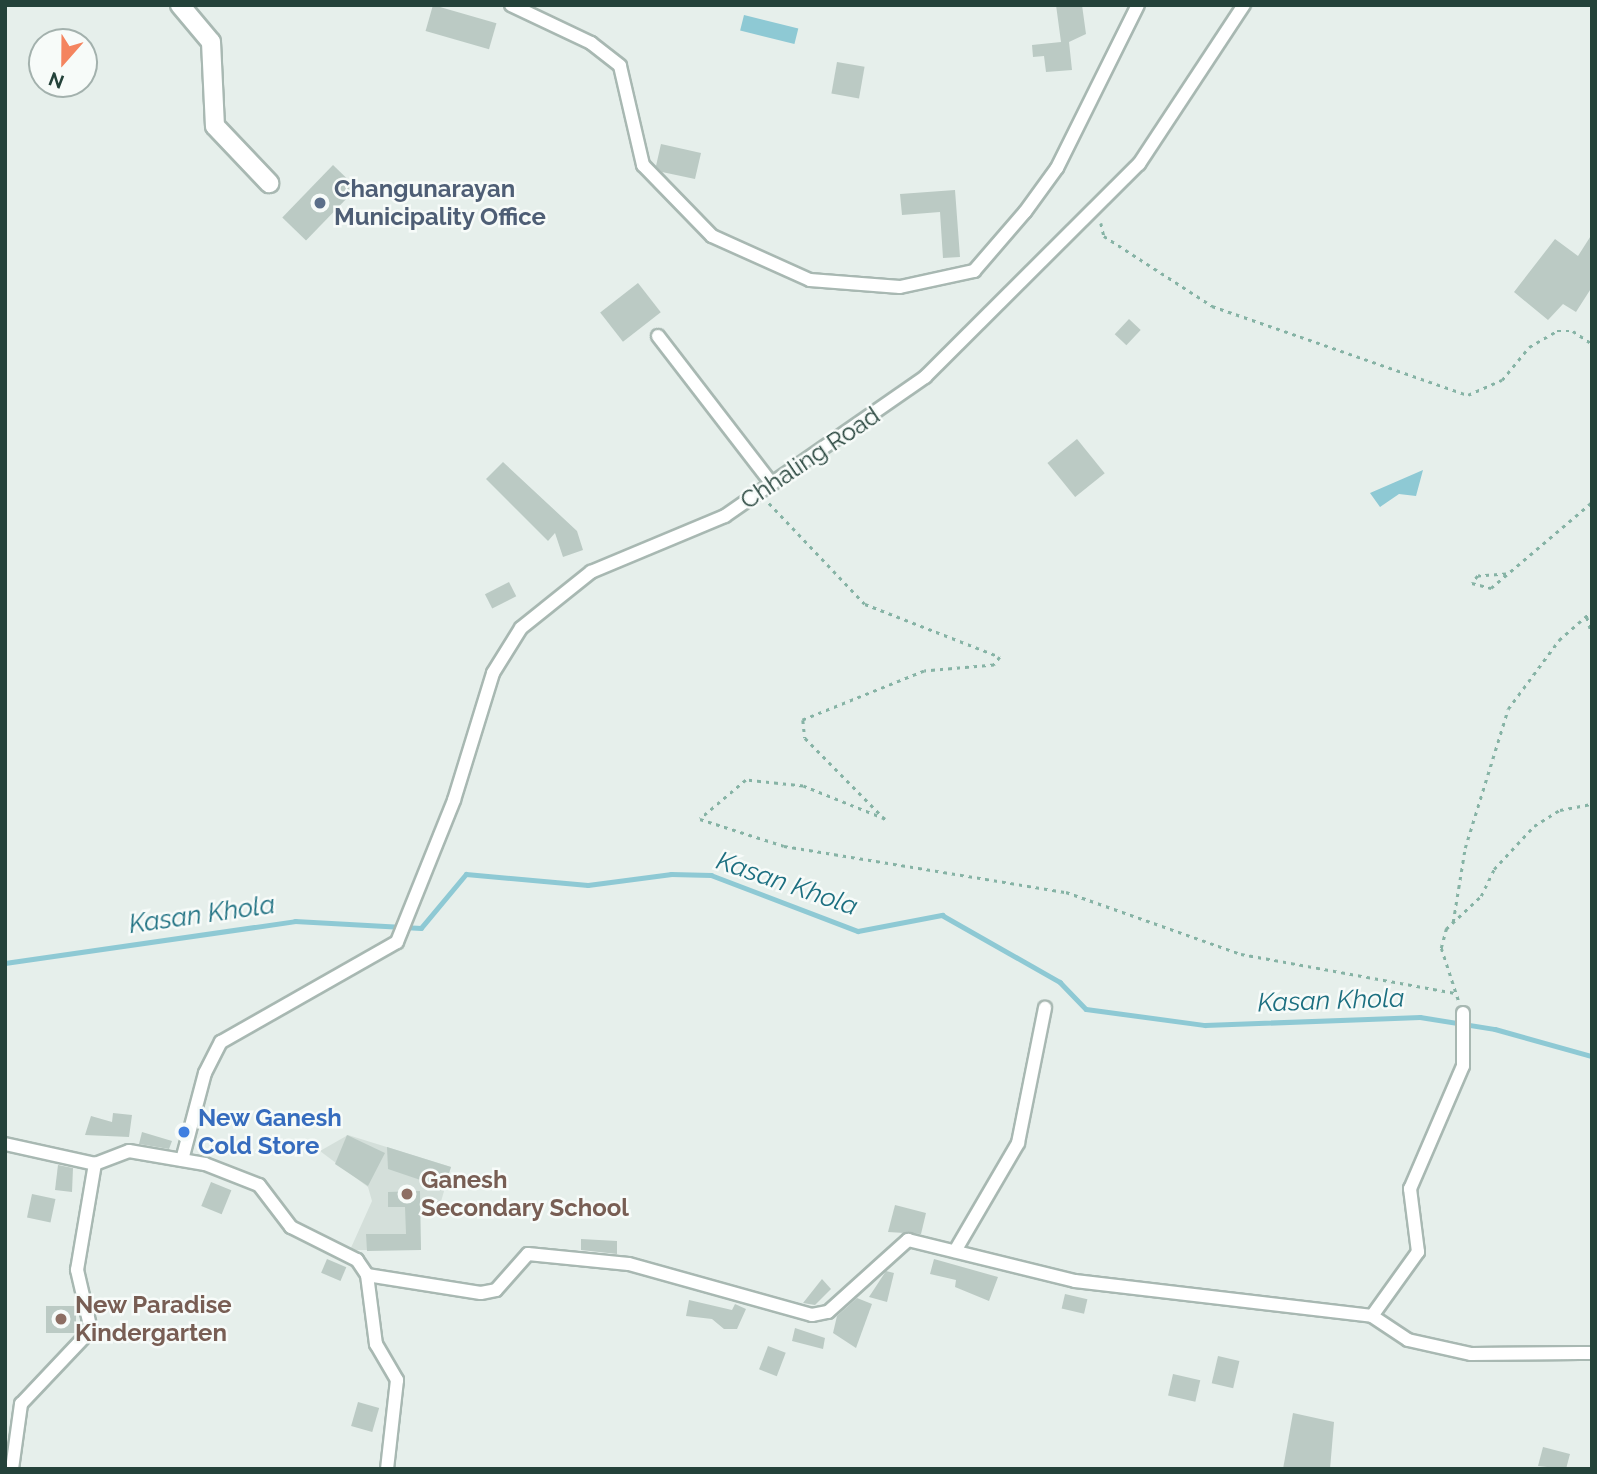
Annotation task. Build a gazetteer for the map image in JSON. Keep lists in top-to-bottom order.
{
  "streets": {
    "street": ["Chhaling Road"]
  },
  "water": ["Kasan Khola"],
  "places": [
    "Changunarayan Municipality Office",
    "New Ganesh Cold Store",
    "Ganesh Secondary School",
    "New Paradise Kindergarten"
  ],
  "north": "bottom"
}
